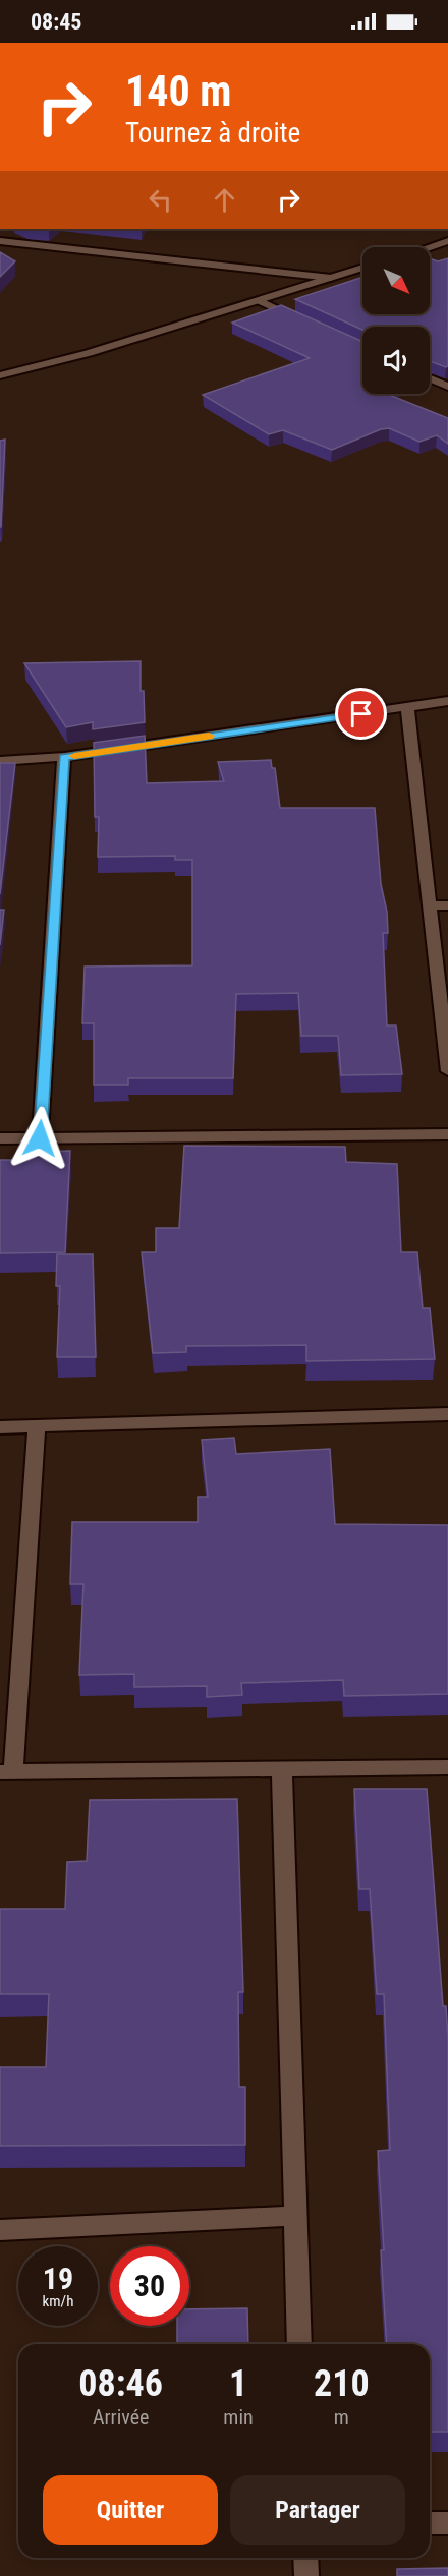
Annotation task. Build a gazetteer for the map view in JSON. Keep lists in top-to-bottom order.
{
  "north": "bottom right",
  "page": {
    "status": "08:45",
    "turn": ["140 m", "Tournez à droite"],
    "speed": "19 km/h",
    "limit": "30",
    "eta": [
      "08:46",
      "Arrivée",
      "1",
      "min",
      "210",
      "m"
    ],
    "buttons": ["Quitter", "Partager"]
  }
}
